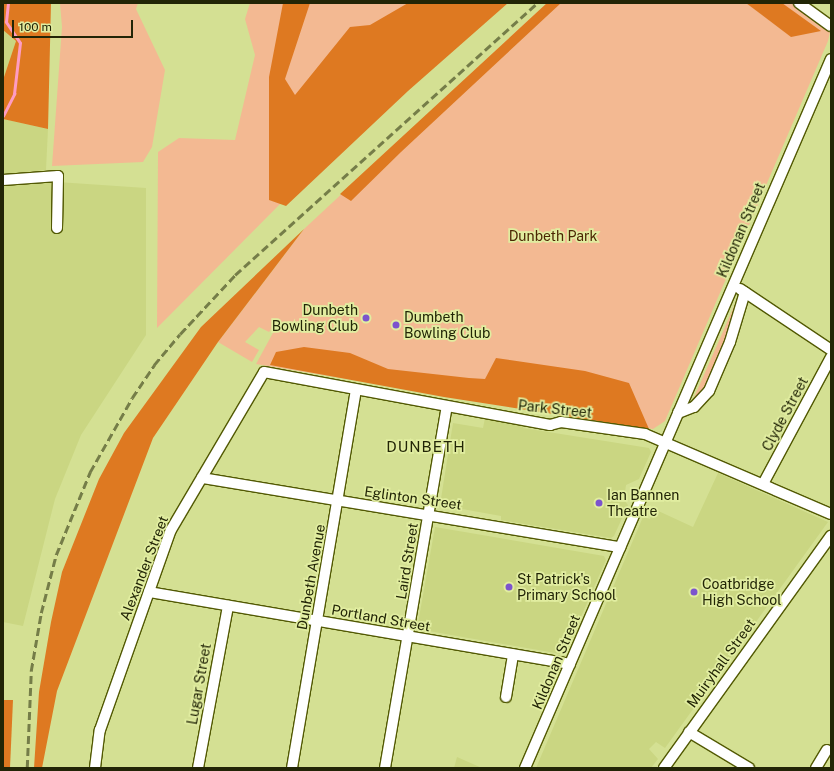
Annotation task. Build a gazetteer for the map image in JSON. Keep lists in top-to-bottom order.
{
  "streets": {
    "street": [
      "Kildonan Street",
      "Park Street",
      "Clyde Street",
      "Eglinton Street",
      "Laird Street",
      "Alexander Street",
      "Dunbeth Avenue",
      "Portland Street",
      "Muiryhall Street",
      "Lugar Street"
    ]
  },
  "crossings": [
    ["Kildonan Street", "Park Street"],
    ["Kildonan Street", "Eglinton Street"],
    ["Kildonan Street", "Portland Street"],
    ["Park Street", "Clyde Street"],
    ["Park Street", "Laird Street"],
    ["Park Street", "Alexander Street"],
    ["Park Street", "Dunbeth Avenue"],
    ["Eglinton Street", "Laird Street"],
    ["Eglinton Street", "Alexander Street"],
    ["Eglinton Street", "Dunbeth Avenue"],
    ["Laird Street", "Portland Street"],
    ["Alexander Street", "Portland Street"],
    ["Dunbeth Avenue", "Portland Street"],
    ["Portland Street", "Lugar Street"]
  ],
  "districts": ["DUNBETH"],
  "parks": ["Dunbeth Park"],
  "places": [
    "Dunbeth Bowling Club",
    "Dumbeth Bowling Club",
    "Ian Bannen Theatre",
    "St Patrick's Primary School",
    "Coatbridge High School"
  ],
  "scale_bar": "100 m"
}
